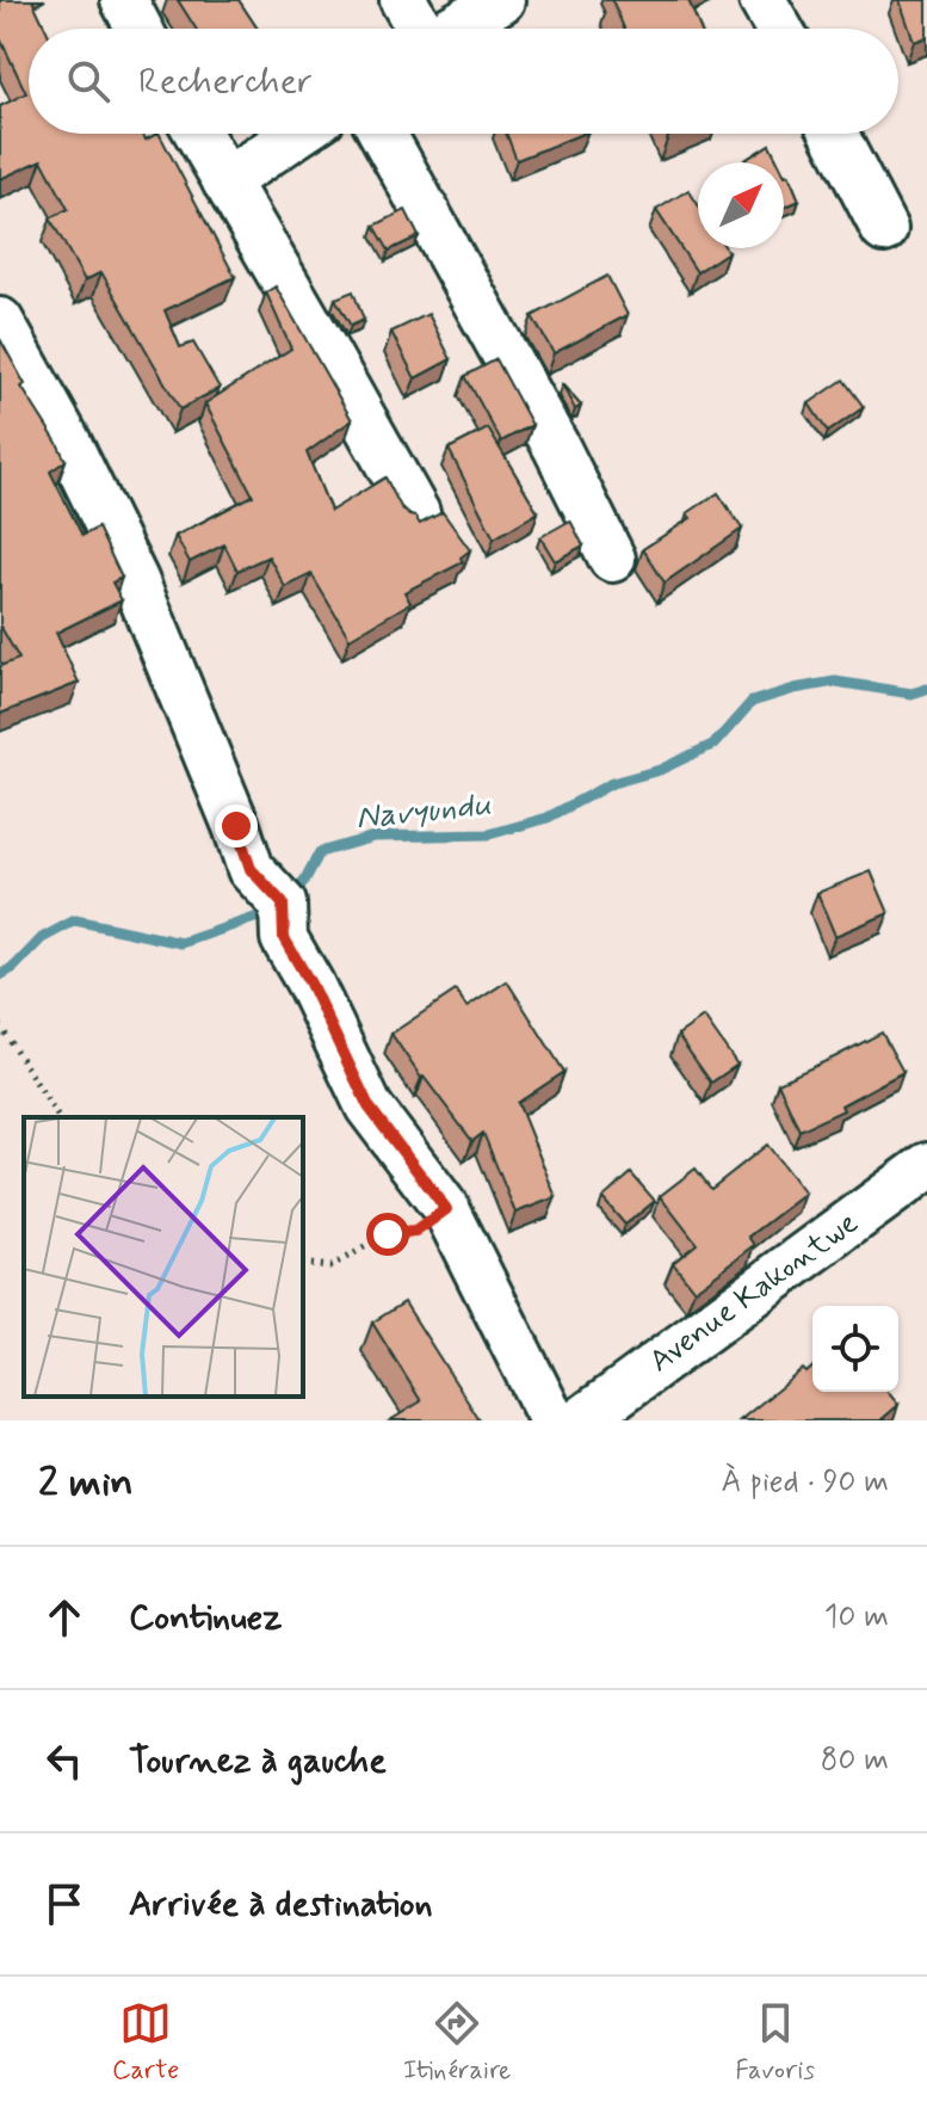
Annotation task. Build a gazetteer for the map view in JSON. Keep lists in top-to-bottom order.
{
  "streets": {
    "street": ["Avenue Kakontwe"]
  },
  "water": ["Navyundu"],
  "north": "top right",
  "page": {
    "search": "Rechercher",
    "heading": ["2 min", "À pied · 90 m"],
    "list": [
      ["Continuez", "10 m"],
      ["Tournez à gauche", "80 m"],
      "Arrivée à destination"
    ],
    "nav": ["Carte", "Itinéraire", "Favoris"]
  }
}
